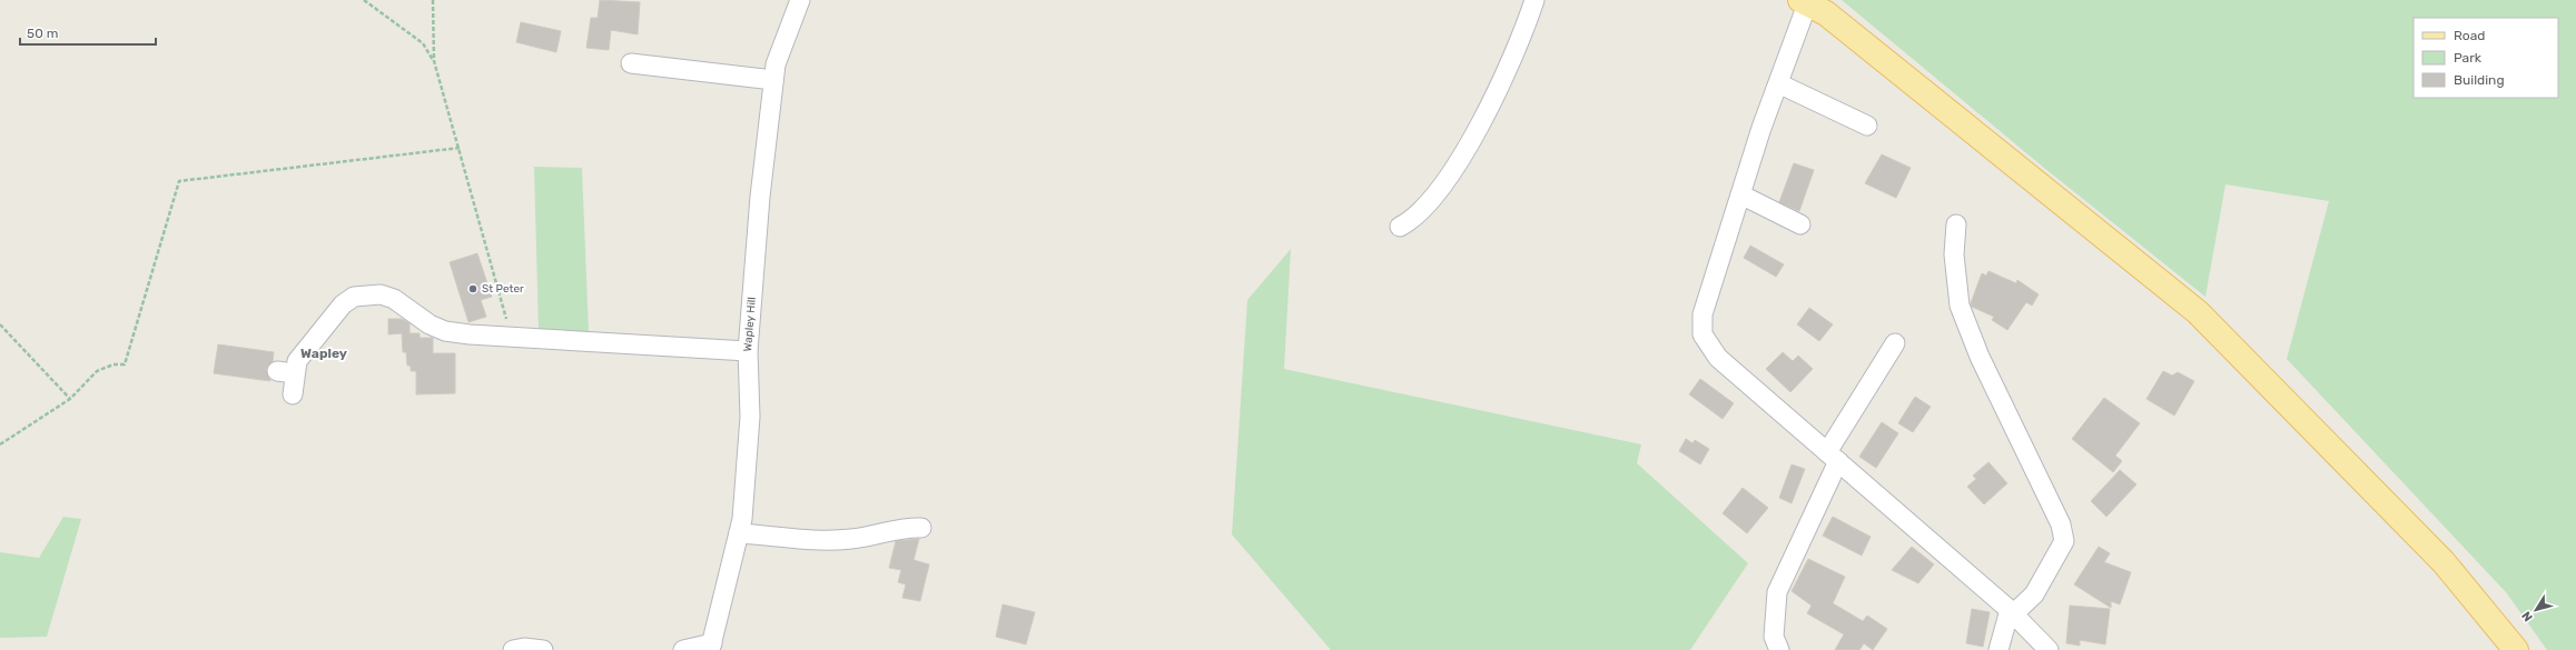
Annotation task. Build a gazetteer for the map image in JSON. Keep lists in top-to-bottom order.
{
  "streets": {
    "street": ["Wapley Hill"]
  },
  "districts": ["Wapley"],
  "places": ["St Peter"],
  "legend": ["Road", "Park", "Building"],
  "scale_bar": "50 m",
  "north": "bottom left"
}
